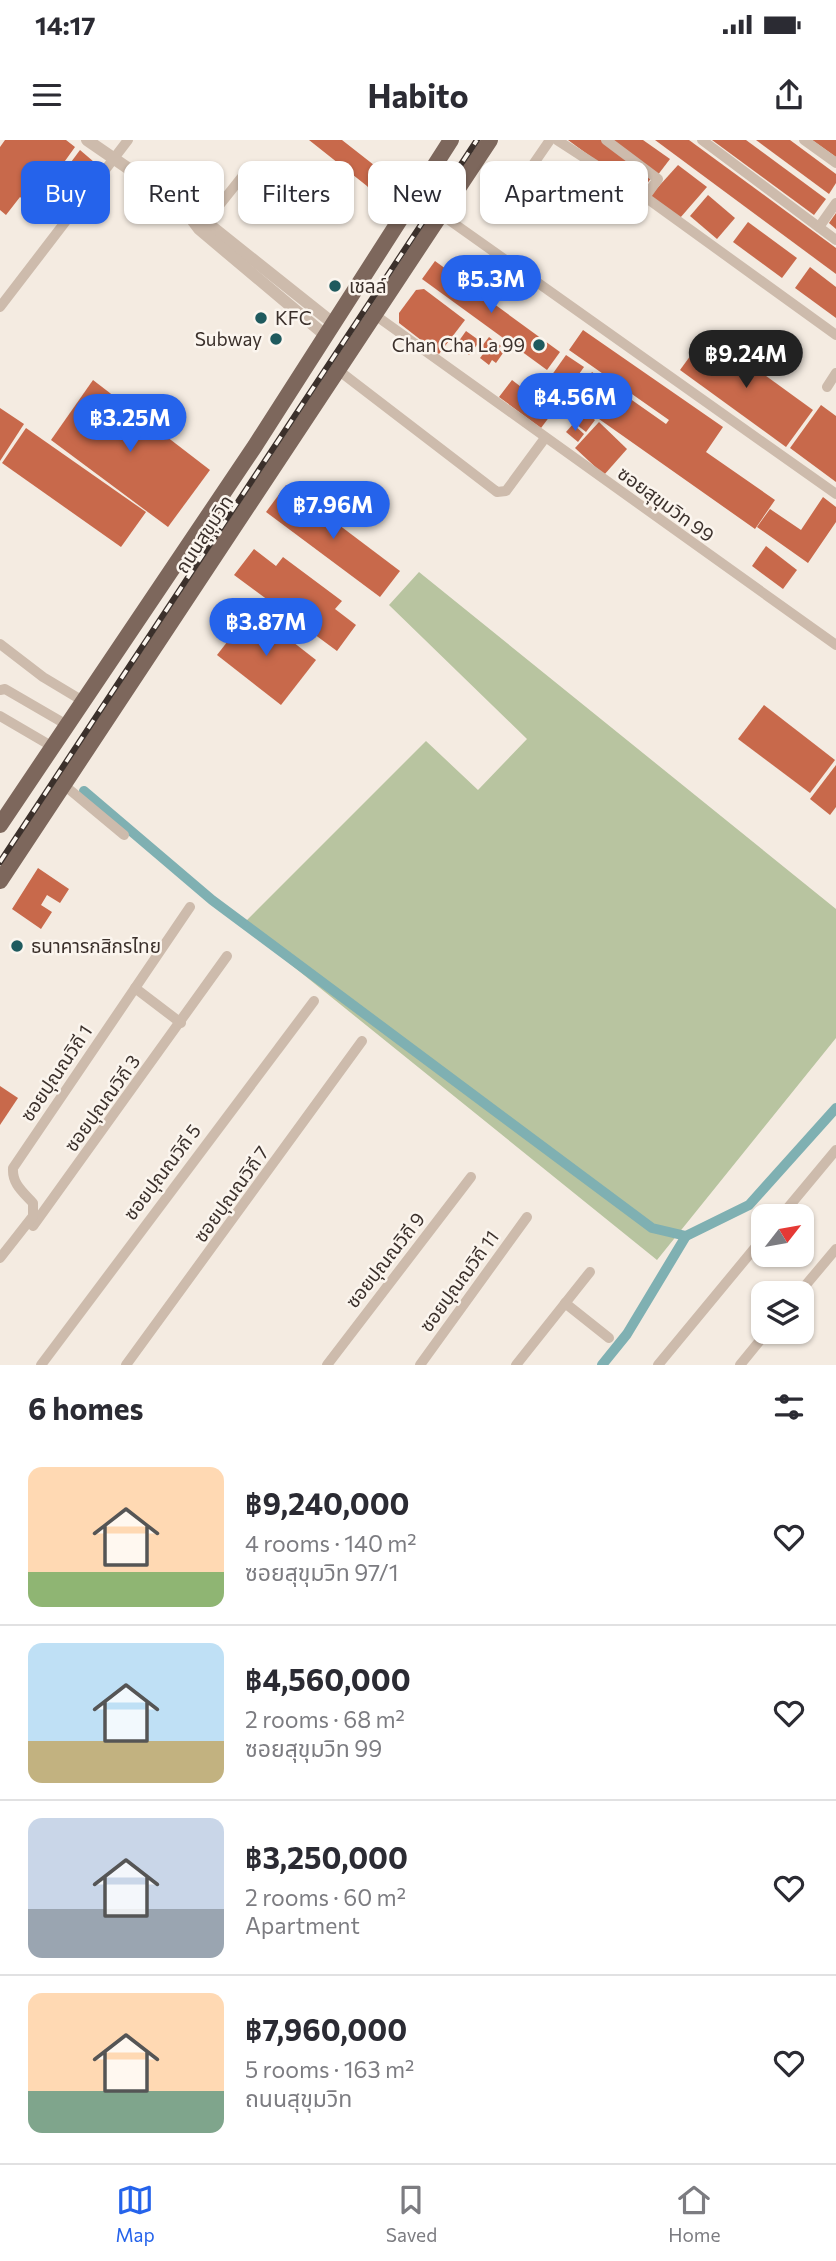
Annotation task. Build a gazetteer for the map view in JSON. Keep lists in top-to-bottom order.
{
  "streets": {
    "main road": ["ถนนสุขุมวิท"],
    "street": [
      "ซอยสุขุมวิท 99",
      "ซอยปุณณวิถี 1",
      "ซอยปุณณวิถี 3",
      "ซอยปุณณวิถี 5",
      "ซอยปุณณวิถี 7",
      "ซอยปุณณวิถี 9",
      "ซอยปุณณวิถี 11"
    ]
  },
  "crossings": [
    ["ซอยสุขุมวิท 99", "ถนนสุขุมวิท"]
  ],
  "places": [
    "เชลล์",
    "KFC",
    "Subway",
    "Chan Cha La 99",
    "ธนาคารกสิกรไทย"
  ],
  "north": "top right",
  "page": {
    "status": "14:17",
    "header": "Habito",
    "chip": [
      "Buy",
      "Rent",
      "Filters",
      "New",
      "Apartment"
    ],
    "price": [
      "฿5.3M",
      "฿9.24M",
      "฿4.56M",
      "฿3.25M",
      "฿7.96M",
      "฿3.87M"
    ],
    "heading": "6 homes",
    "list": [
      {
        "name": "฿9,240,000",
        "note": "4 rooms · 140 m² · ซอยสุขุมวิท 97/1"
      },
      {
        "name": "฿4,560,000",
        "note": "2 rooms · 68 m² · ซอยสุขุมวิท 99"
      },
      {
        "name": "฿3,250,000",
        "note": "2 rooms · 60 m² · Apartment"
      },
      {
        "name": "฿7,960,000",
        "note": "5 rooms · 163 m² · ถนนสุขุมวิท"
      }
    ],
    "tabs": ["Map", "Saved", "Home"]
  }
}
